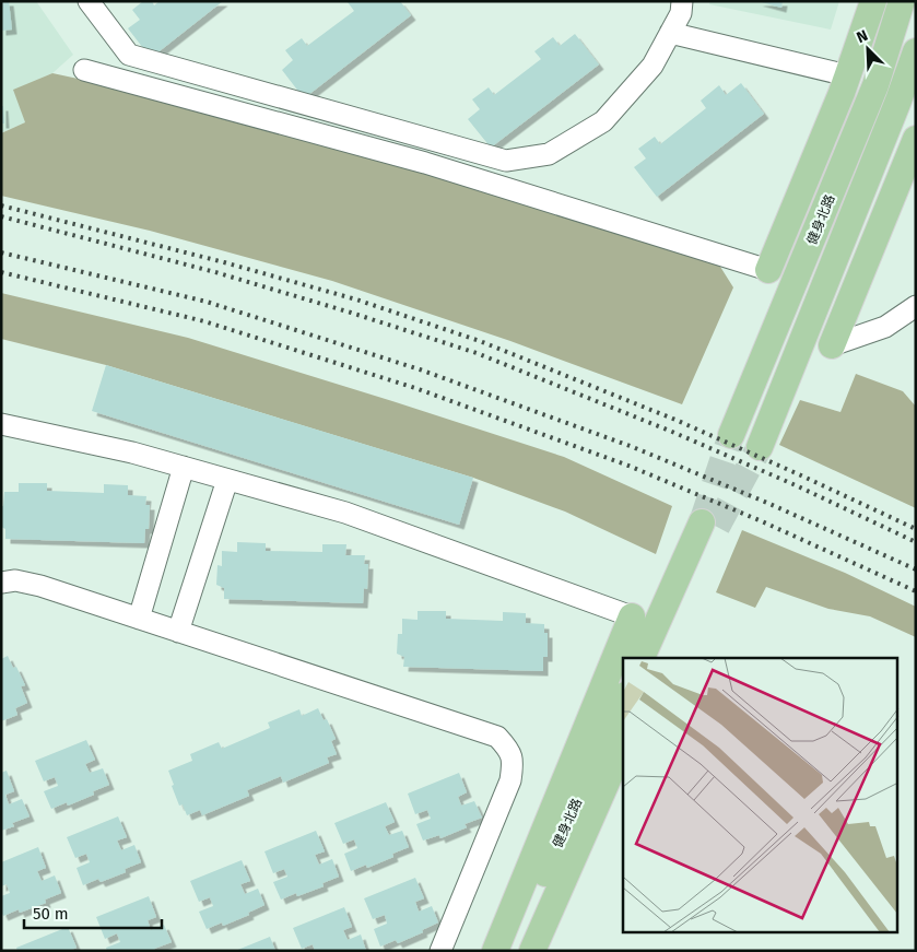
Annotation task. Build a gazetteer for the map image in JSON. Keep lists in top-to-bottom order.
{
  "streets": {
    "main road": ["健身北路"]
  },
  "scale_bar": "50 m",
  "north": "top left"
}
